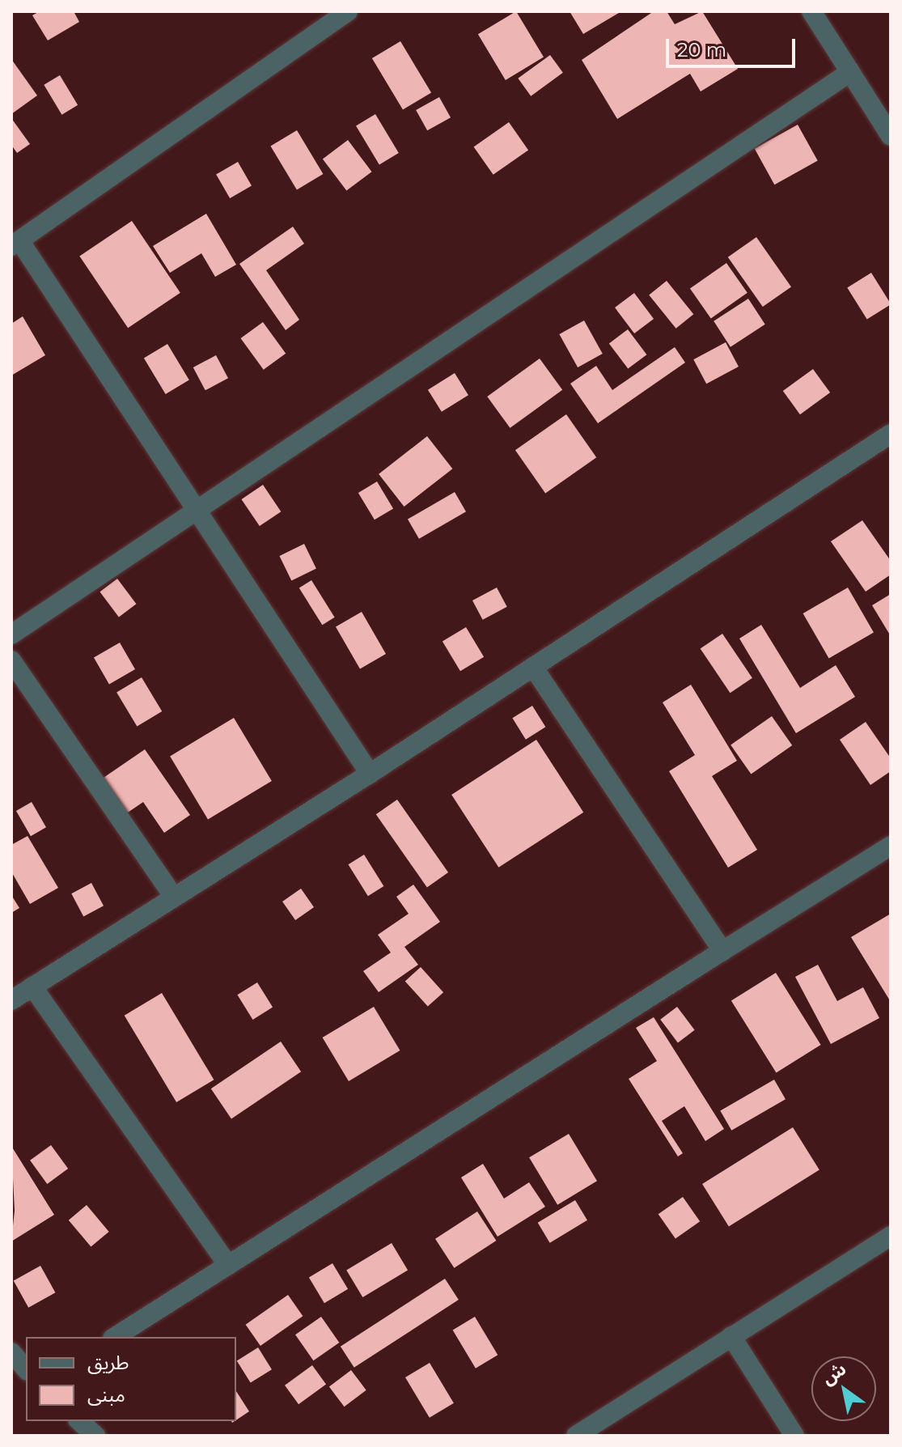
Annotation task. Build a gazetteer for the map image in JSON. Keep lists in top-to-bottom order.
{
  "legend": ["طريق", "مبنى"],
  "scale_bar": "20 m",
  "north": "top left"
}
